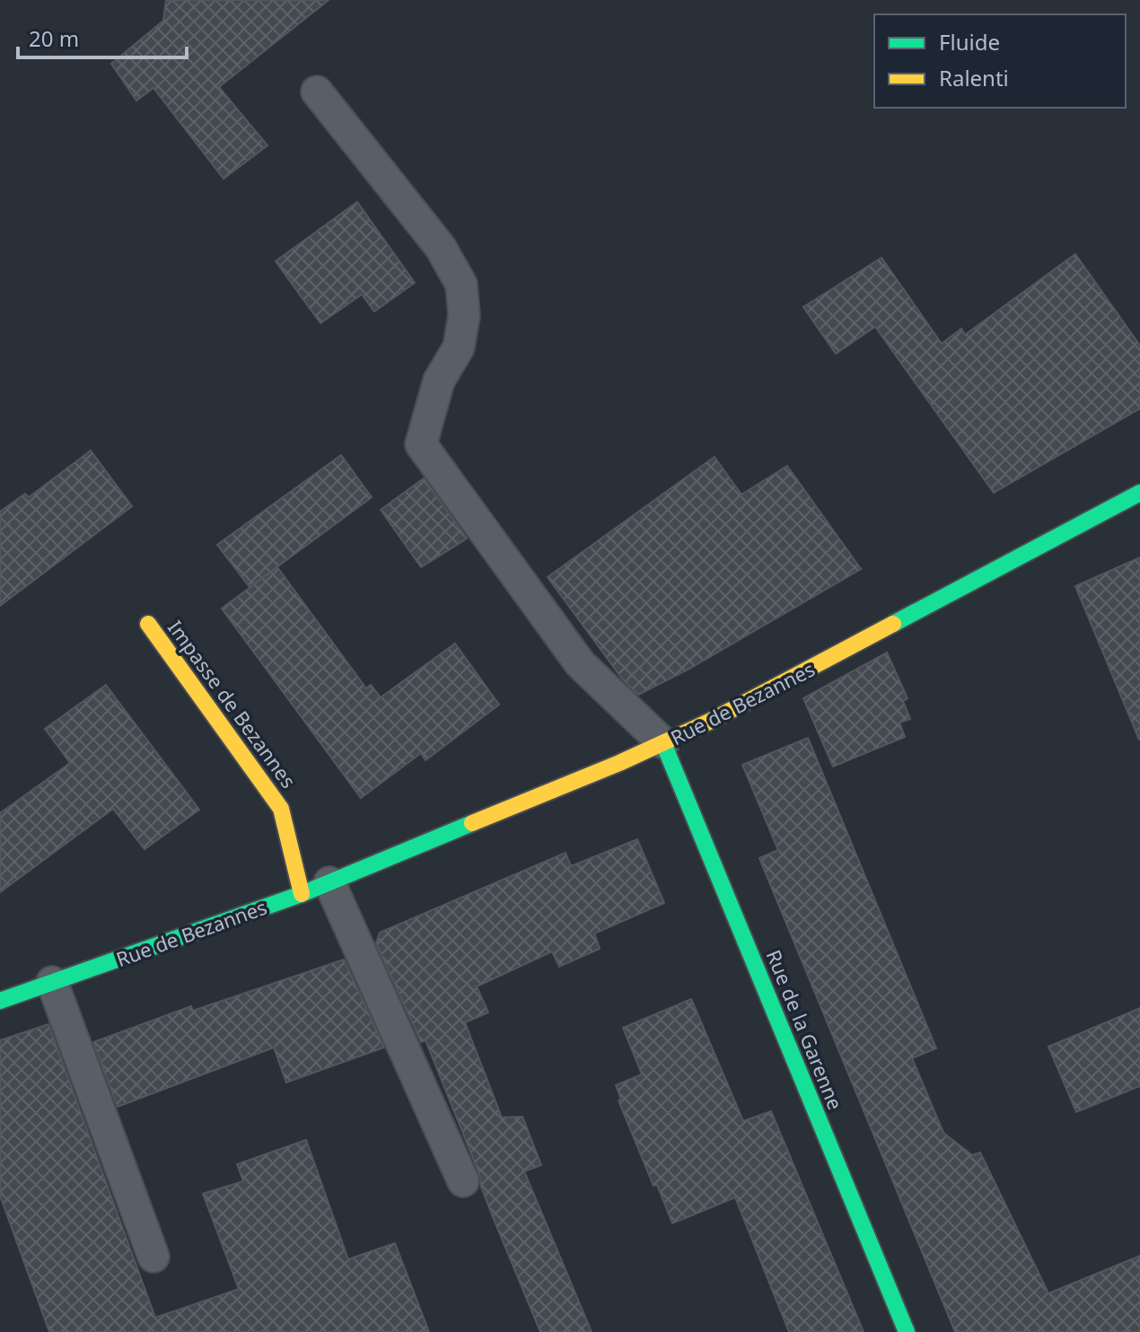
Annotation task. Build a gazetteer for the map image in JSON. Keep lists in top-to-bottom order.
{
  "streets": {
    "street": ["Rue de Bezannes", "Impasse de Bezannes", "Rue de la Garenne"]
  },
  "crossings": [
    ["Rue de Bezannes", "Impasse de Bezannes"],
    ["Rue de Bezannes", "Rue de la Garenne"]
  ],
  "legend": ["Fluide", "Ralenti"],
  "scale_bar": "20 m"
}
